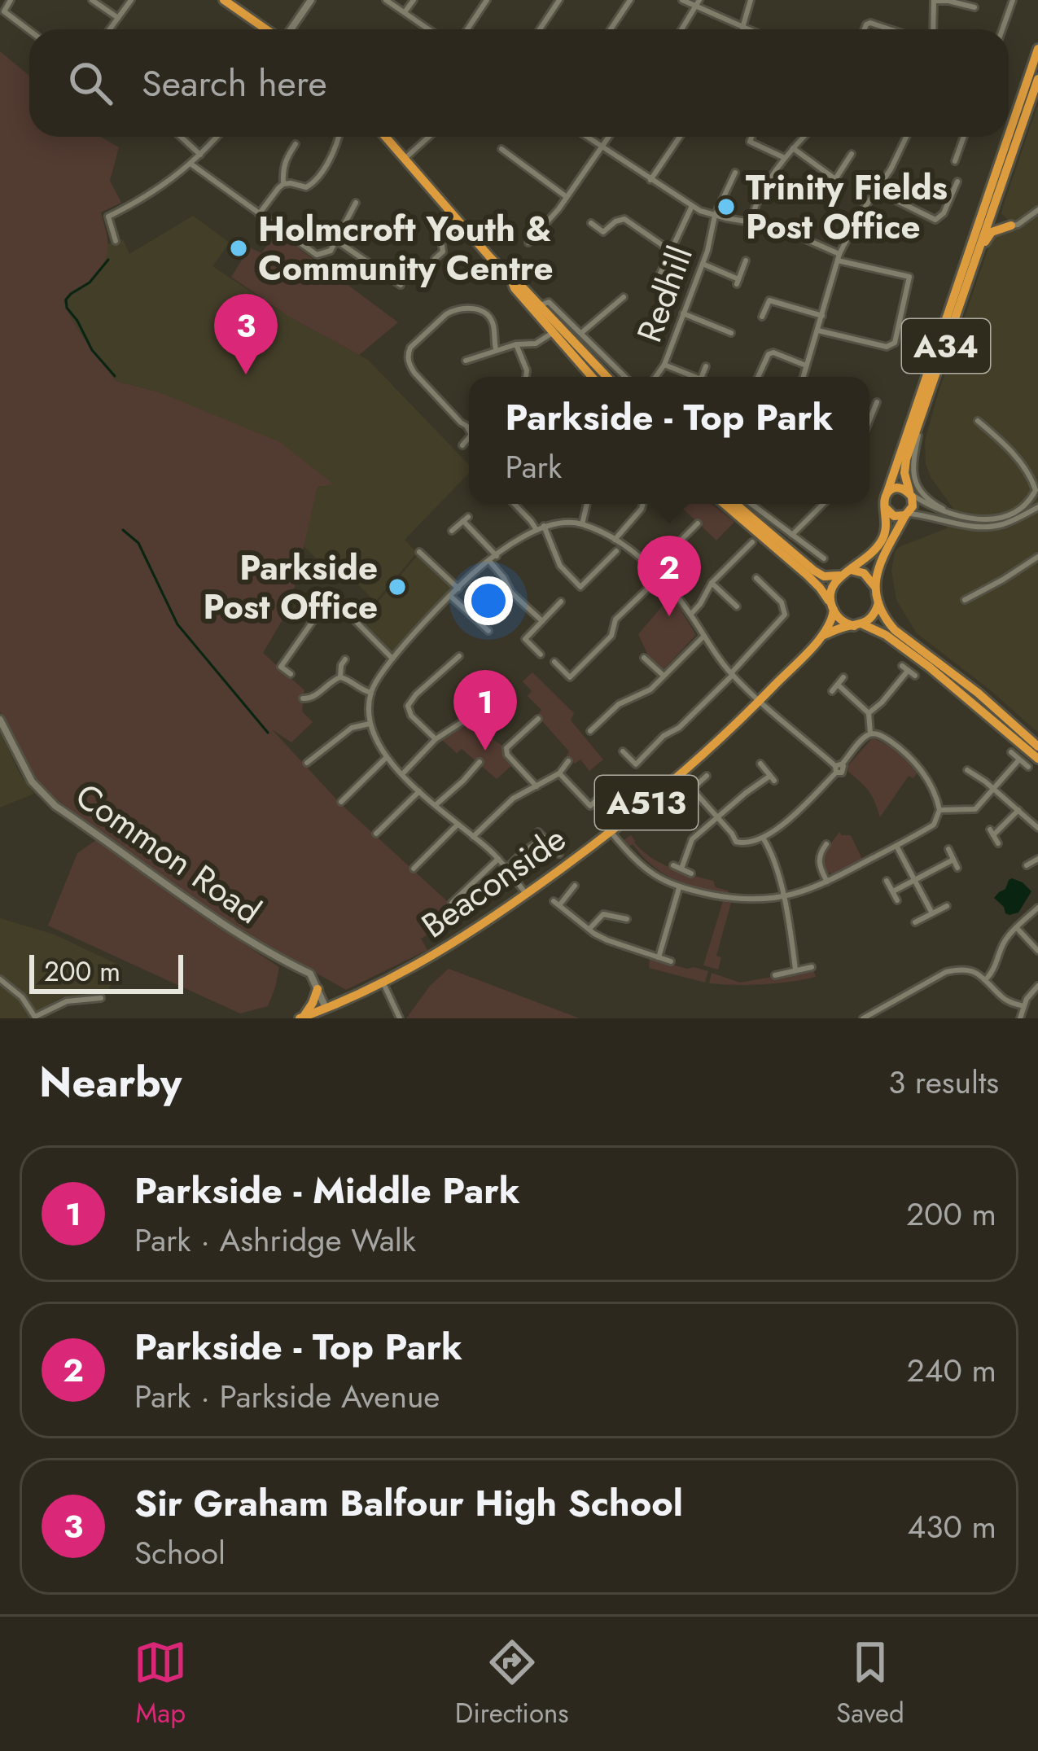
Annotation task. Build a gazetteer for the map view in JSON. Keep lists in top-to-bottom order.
{
  "streets": {
    "highway": ["A34", "A513", "Beaconside"],
    "street": ["Redhill", "Common Road"]
  },
  "crossings": [
    ["Common Road", "Beaconside"]
  ],
  "places": ["Trinity Fields Post Office", "Holmcroft Youth & Community Centre", "Parkside Post Office"],
  "scale_bar": "200 m",
  "page": {
    "search": "Search here",
    "pins": ["3", "2", "1"],
    "popup": ["Parkside - Top Park", "Park"],
    "scale": "200 m",
    "heading": ["Nearby", "3 results"],
    "list": [
      {
        "mark": "1",
        "name": "Parkside - Middle Park",
        "note": "Park · Ashridge Walk",
        "value": "200 m"
      },
      {
        "mark": "2",
        "name": "Parkside - Top Park",
        "note": "Park · Parkside Avenue",
        "value": "240 m"
      },
      {
        "mark": "3",
        "name": "Sir Graham Balfour High School",
        "note": "School",
        "value": "430 m"
      }
    ],
    "nav": ["Map", "Directions", "Saved"]
  }
}
